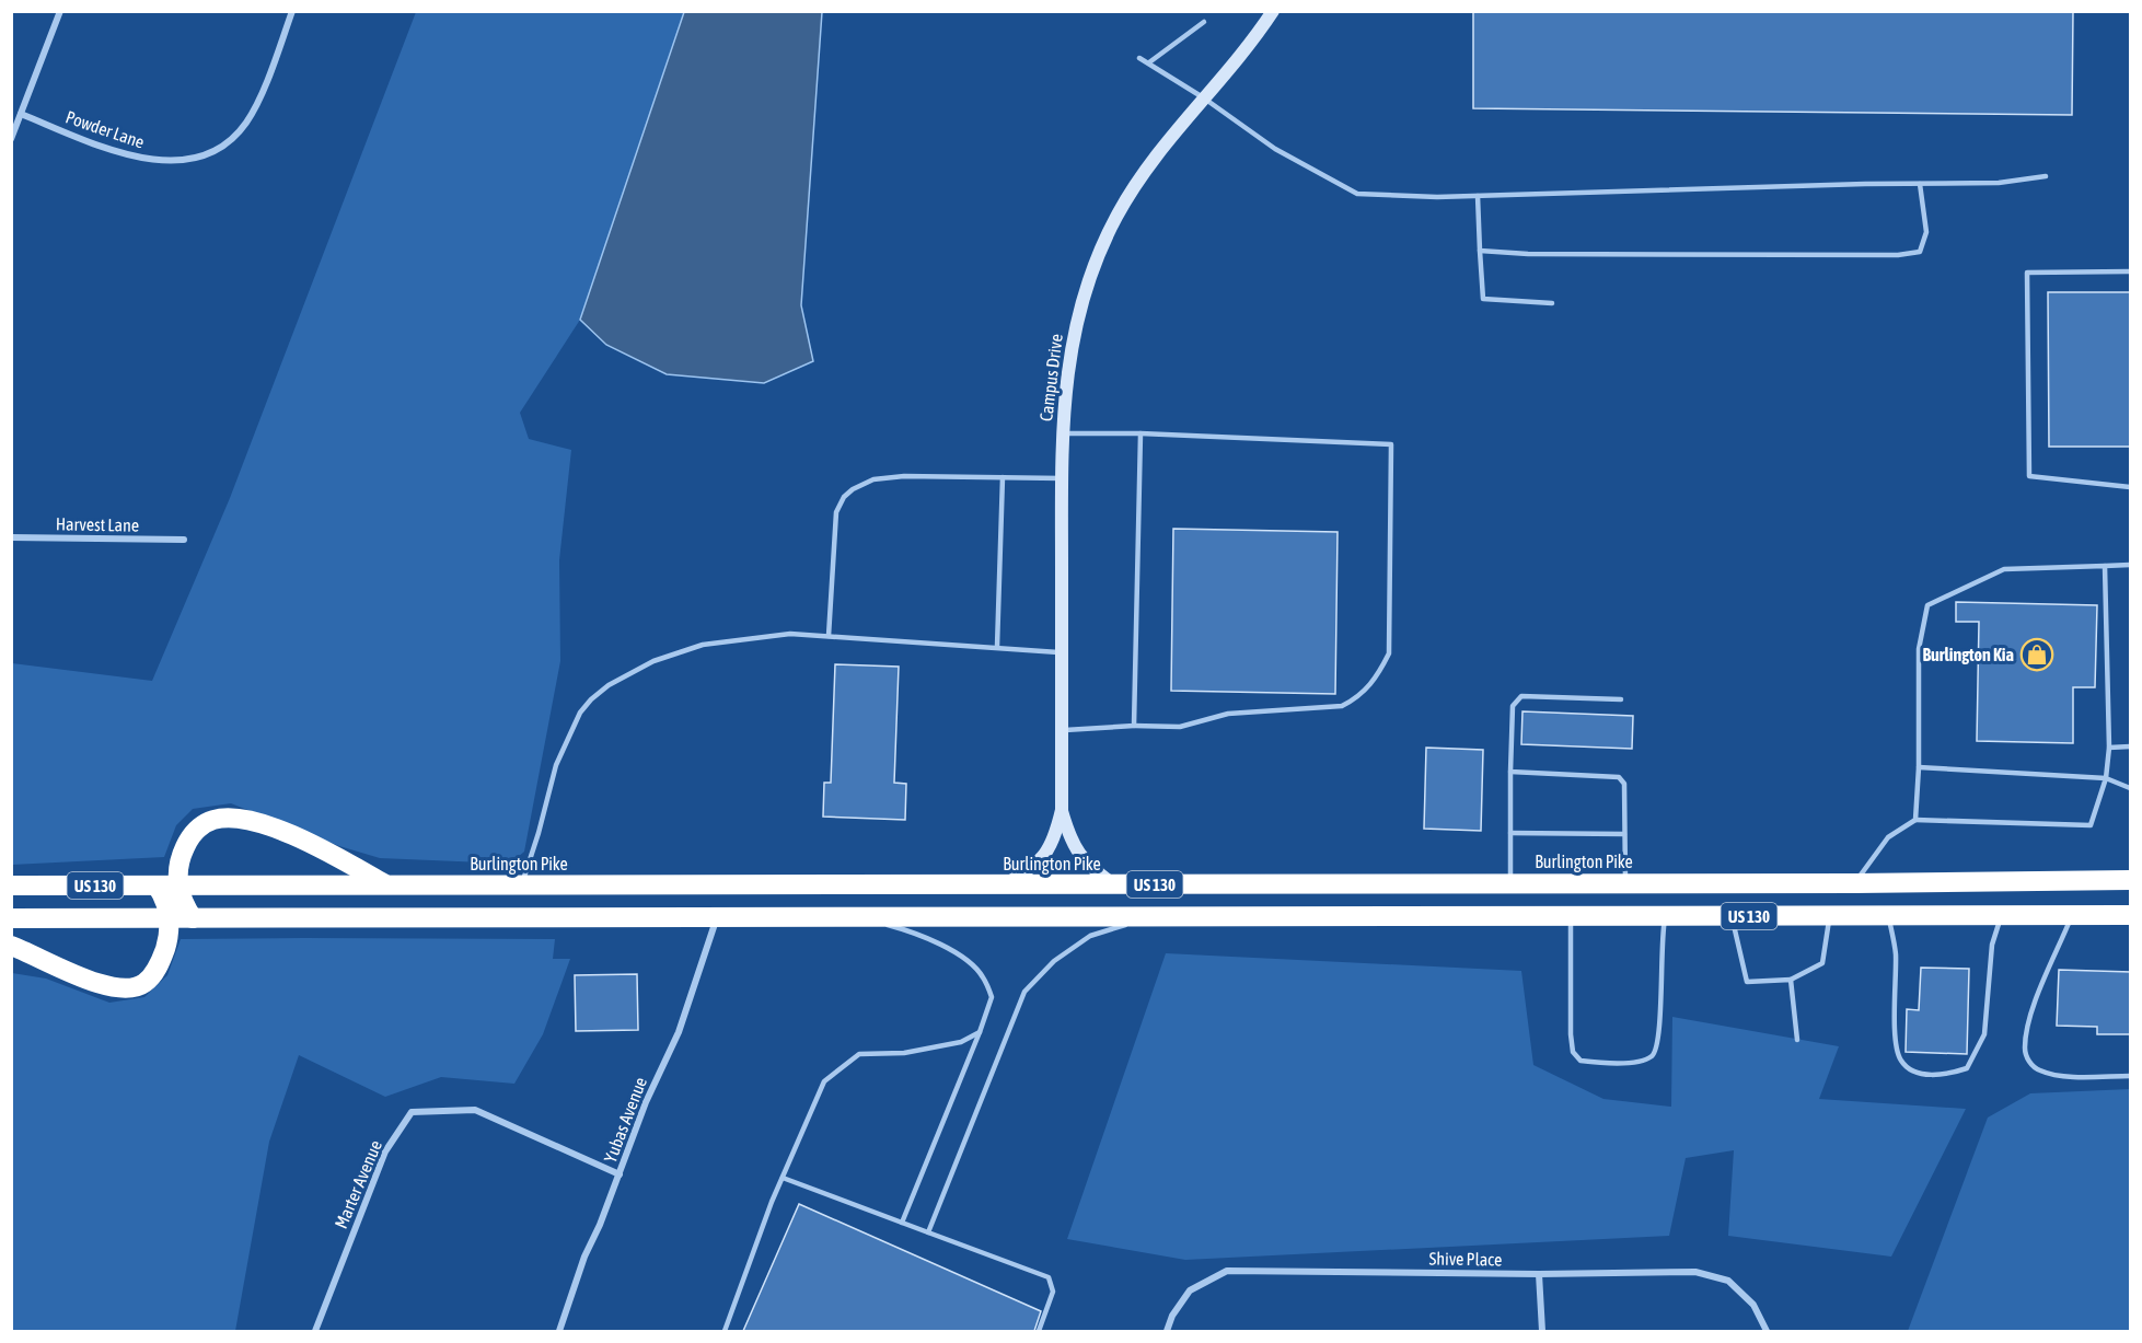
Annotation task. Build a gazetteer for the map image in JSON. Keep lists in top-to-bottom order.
{
  "streets": {
    "highway": ["Burlington Pike", "US 130"],
    "street": [
      "Powder Lane",
      "Campus Drive",
      "Harvest Lane",
      "Yubas Avenue",
      "Marter Avenue",
      "Shive Place"
    ]
  },
  "crossings": [
    ["Campus Drive", "Burlington Pike"],
    ["US 130", "Yubas Avenue"],
    ["Yubas Avenue", "Marter Avenue"]
  ],
  "places": {
    "shop": ["Burlington Kia"]
  }
}
